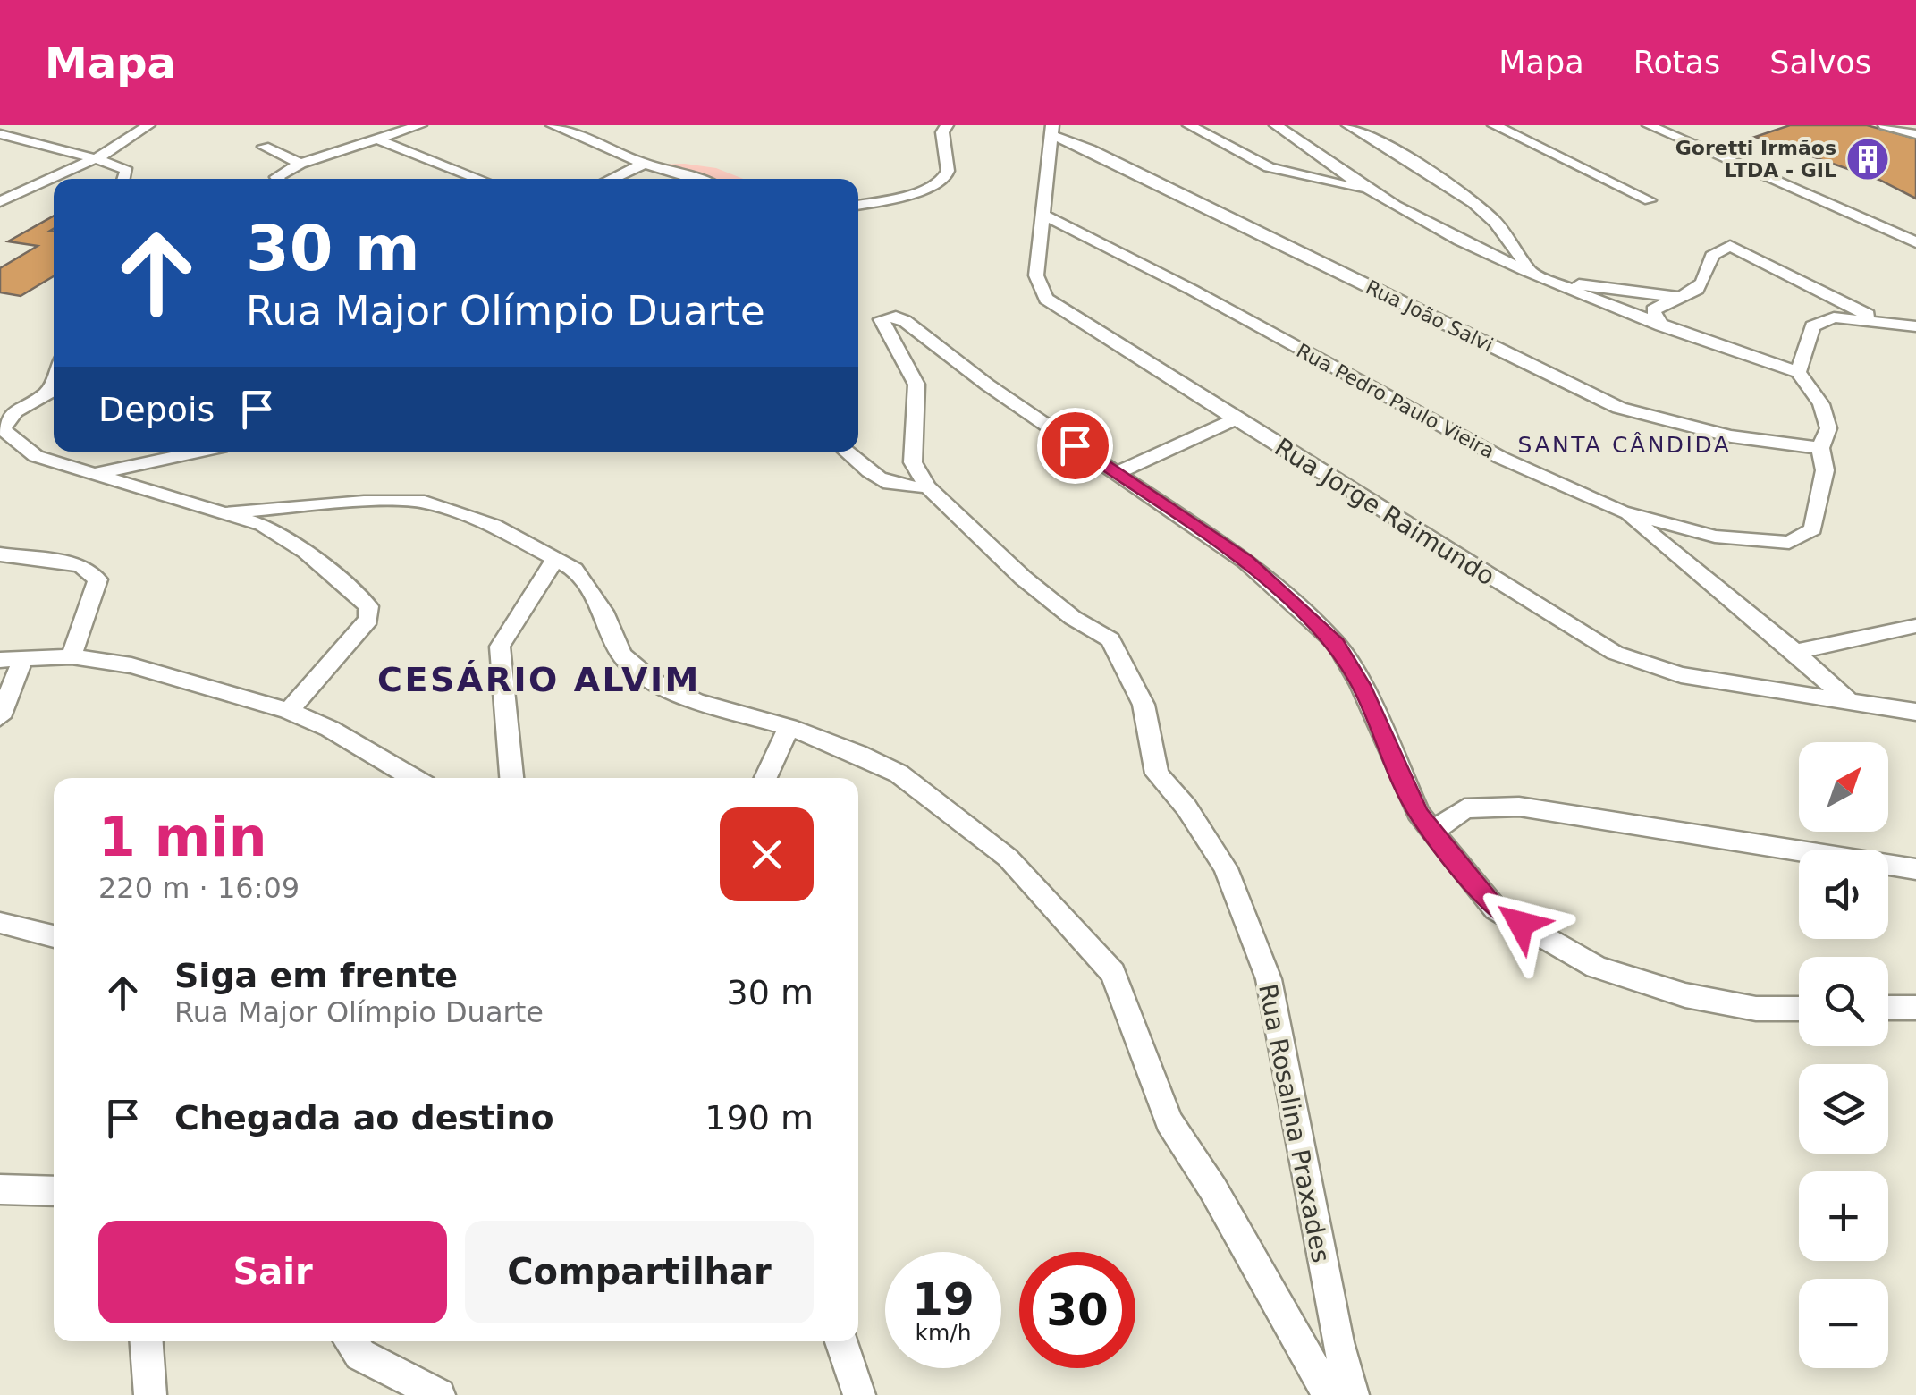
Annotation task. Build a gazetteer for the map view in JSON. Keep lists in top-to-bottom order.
{
  "streets": {
    "street": [
      "Rua João Salvi",
      "Rua Pedro Paulo Vieira",
      "Rua Jorge Raimundo",
      "Rua Rosalina Praxades"
    ]
  },
  "crossings": [
    ["Rua João Salvi", "Rua Pedro Paulo Vieira"],
    ["Rua João Salvi", "Rua Jorge Raimundo"],
    ["Rua Pedro Paulo Vieira", "Rua Jorge Raimundo"]
  ],
  "districts": ["SANTA CÂNDIDA", "CESÁRIO ALVIM"],
  "places": {
    "building": ["Goretti Irmãos LTDA - GIL"]
  },
  "north": "top right",
  "page": {
    "header": "Mapa",
    "nav": ["Mapa", "Rotas", "Salvos"],
    "turn": ["30 m", "Rua Major Olímpio Duarte"],
    "then": "Depois",
    "map_buttons": ["+", "−"],
    "heading": ["1 min", "220 m · 16:09"],
    "list": [
      {
        "name": "Siga em frente",
        "note": "Rua Major Olímpio Duarte",
        "value": "30 m"
      },
      {
        "name": "Chegada ao destino",
        "value": "190 m"
      }
    ],
    "buttons": ["Sair", "Compartilhar"],
    "speed": "19 km/h",
    "limit": "30"
  }
}
